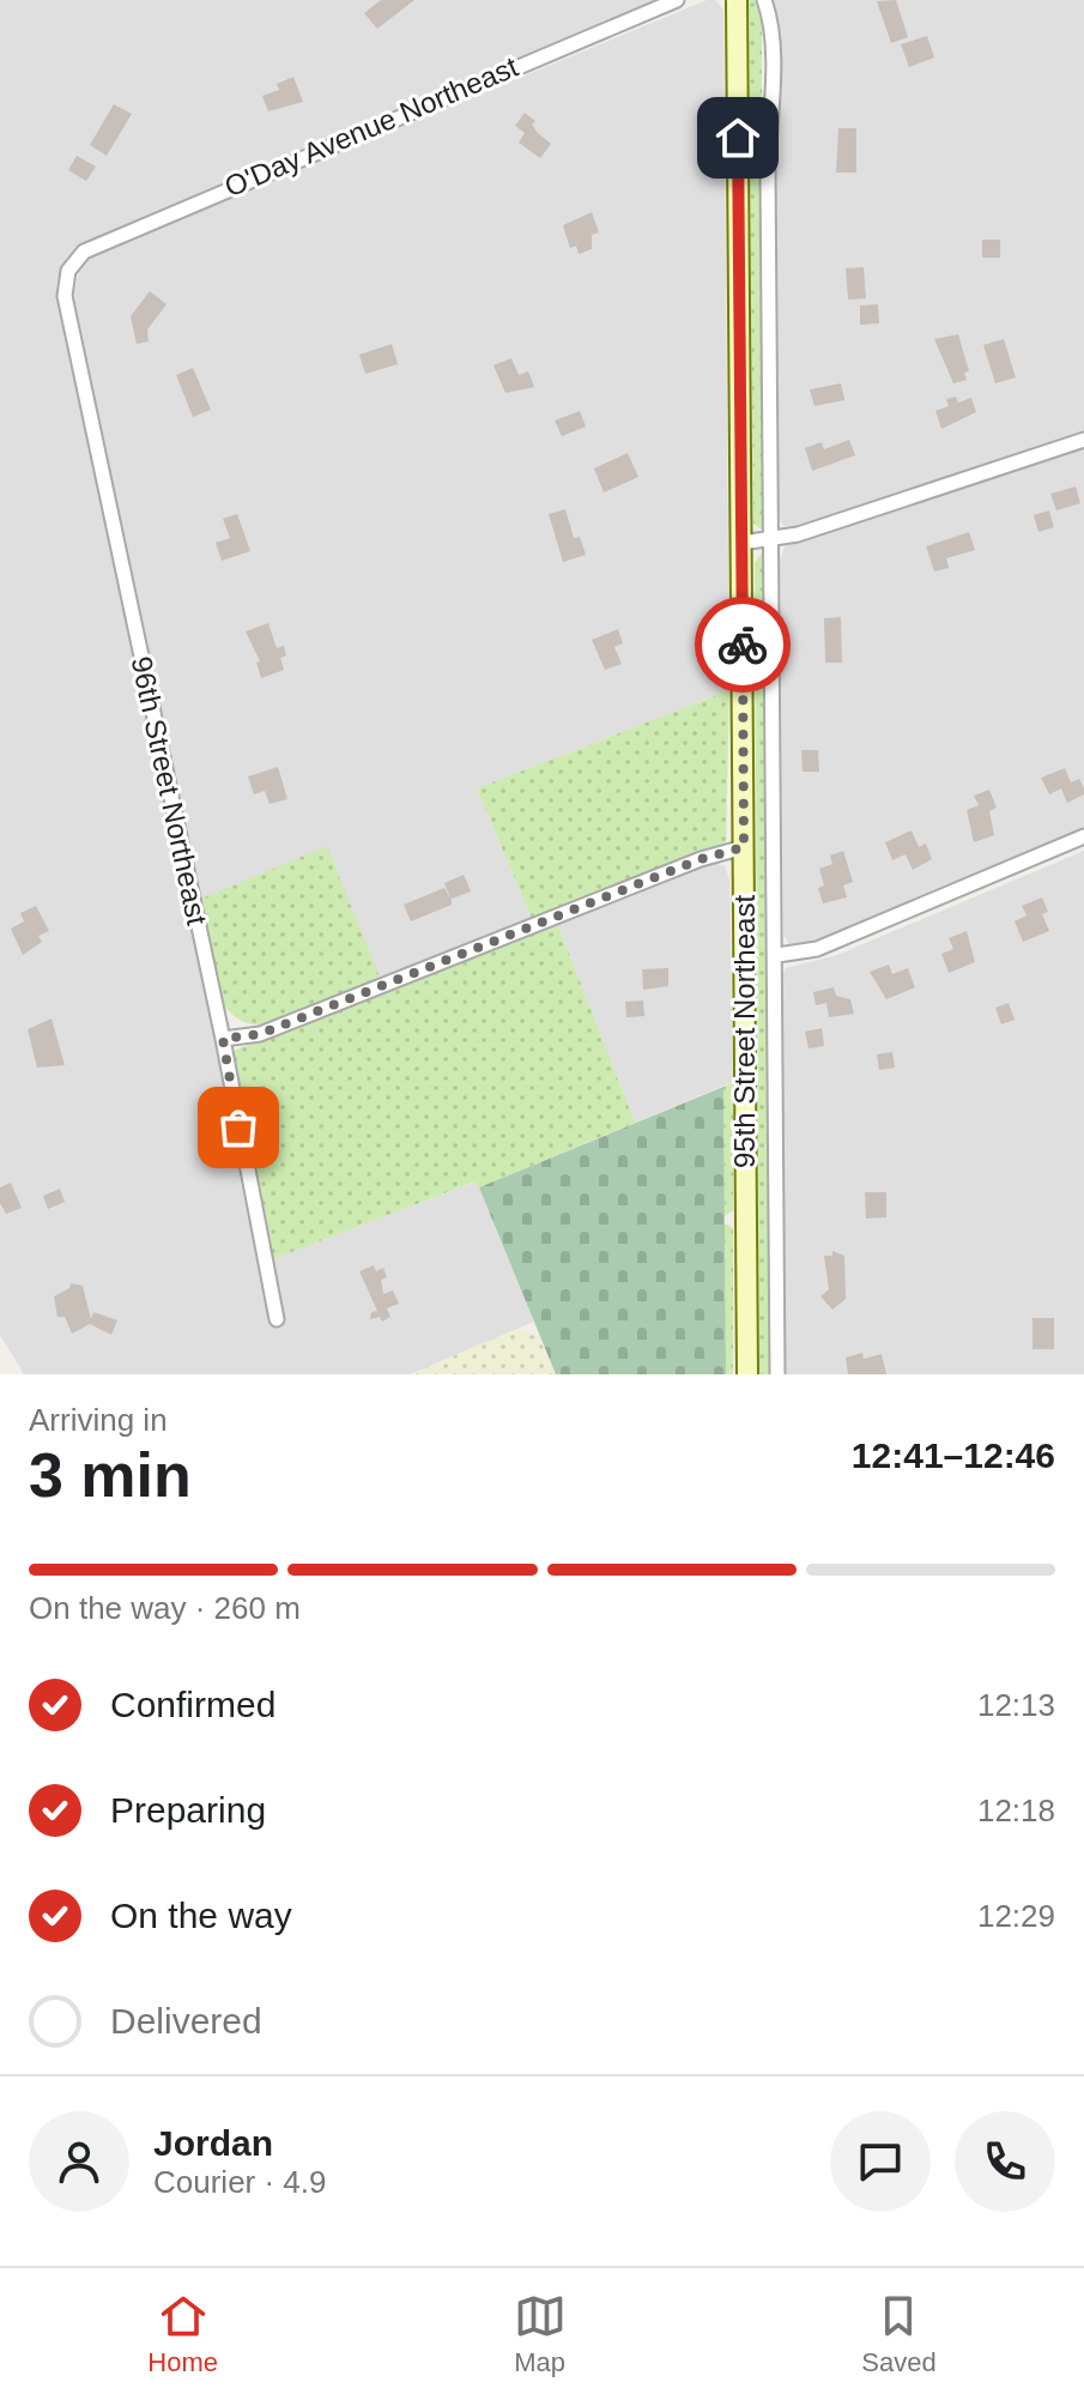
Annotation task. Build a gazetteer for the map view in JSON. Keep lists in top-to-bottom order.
{
  "streets": {
    "main road": ["95th Street Northeast"],
    "street": ["O'Day Avenue Northeast", "96th Street Northeast"]
  },
  "crossings": [
    ["O'Day Avenue Northeast", "96th Street Northeast"]
  ],
  "page": {
    "heading": ["3 min", "Arriving in", "12:41–12:46"],
    "panel": ["Jordan", "Courier · 4.9"],
    "bar": "On the way · 260 m",
    "list": [
      ["Confirmed", "12:13"],
      ["Preparing", "12:18"],
      ["On the way", "12:29"],
      "Delivered"
    ],
    "tabs": ["Home", "Map", "Saved"]
  }
}
